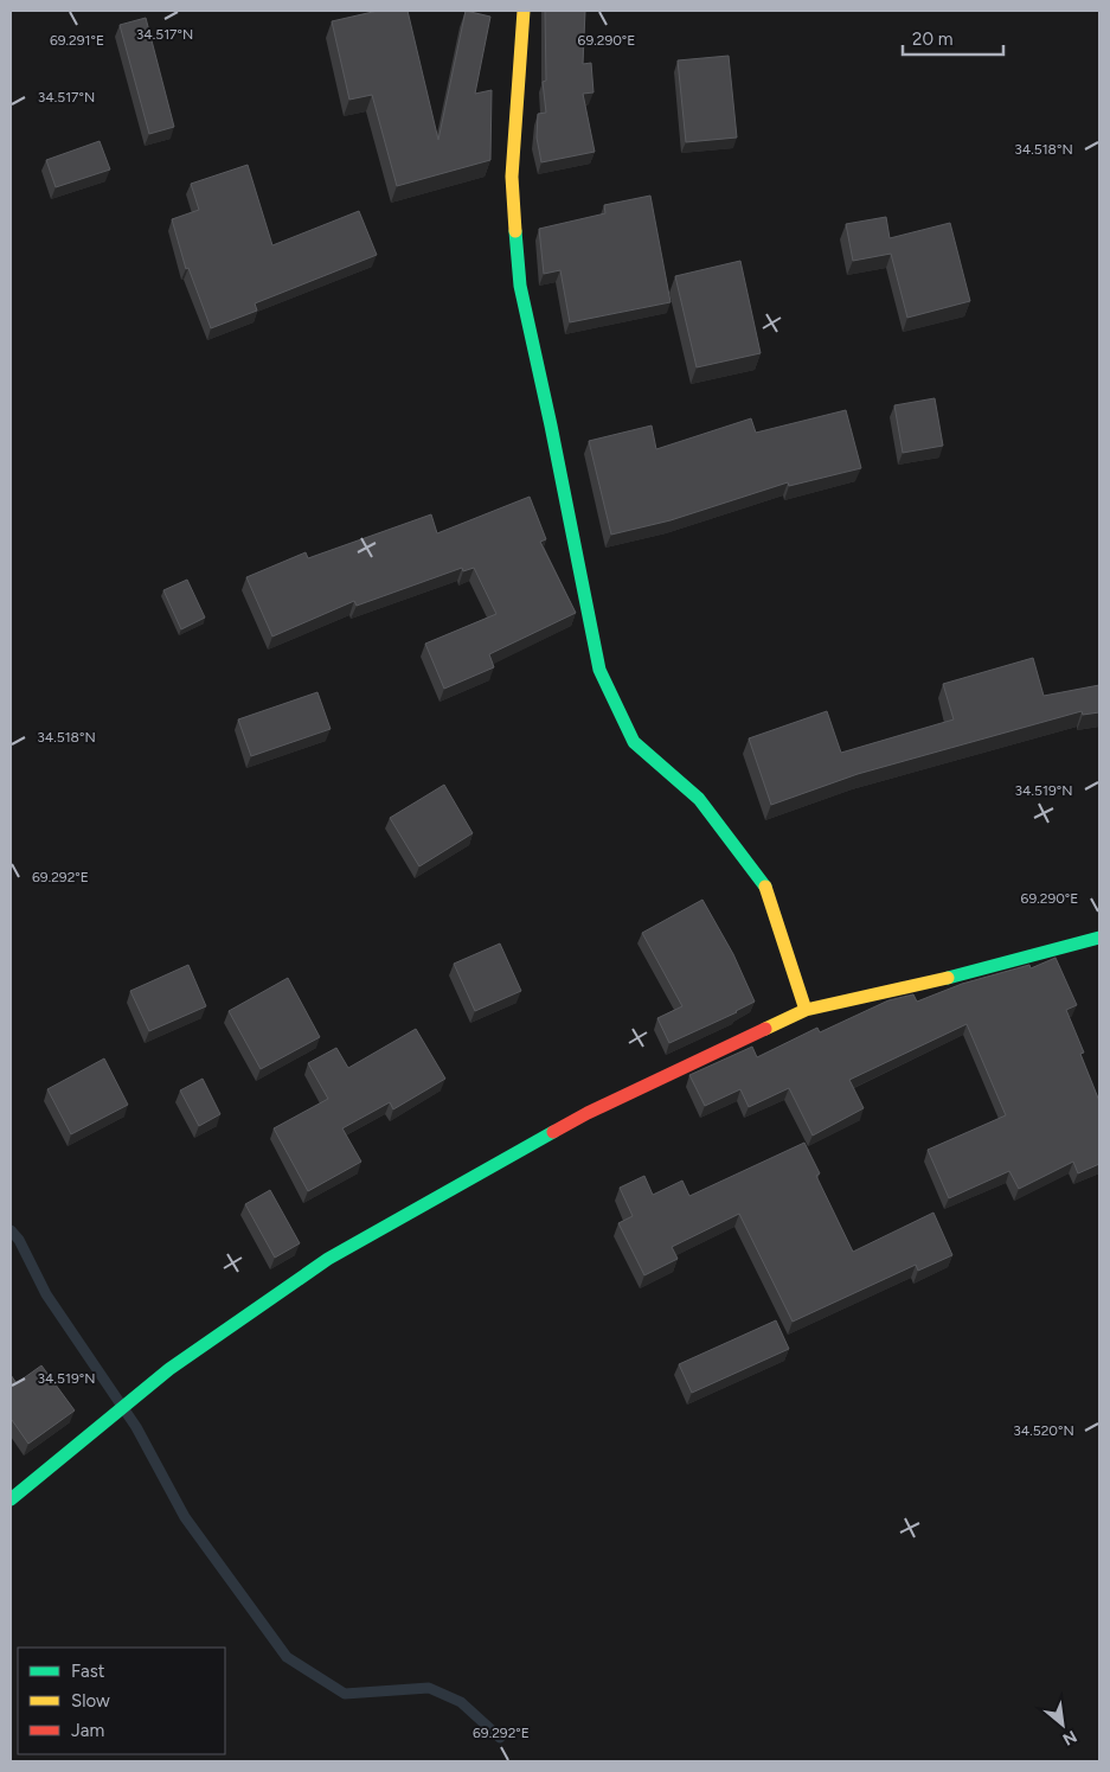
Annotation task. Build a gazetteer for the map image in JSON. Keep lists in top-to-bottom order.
{
  "legend": ["Fast", "Slow", "Jam"],
  "scale_bar": "20 m",
  "north": "bottom right",
  "coordinates": [
    "34.517°N",
    "69.291°E",
    "69.290°E",
    "34.518°N",
    "34.519°N",
    "69.292°E",
    "34.520°N"
  ]
}
